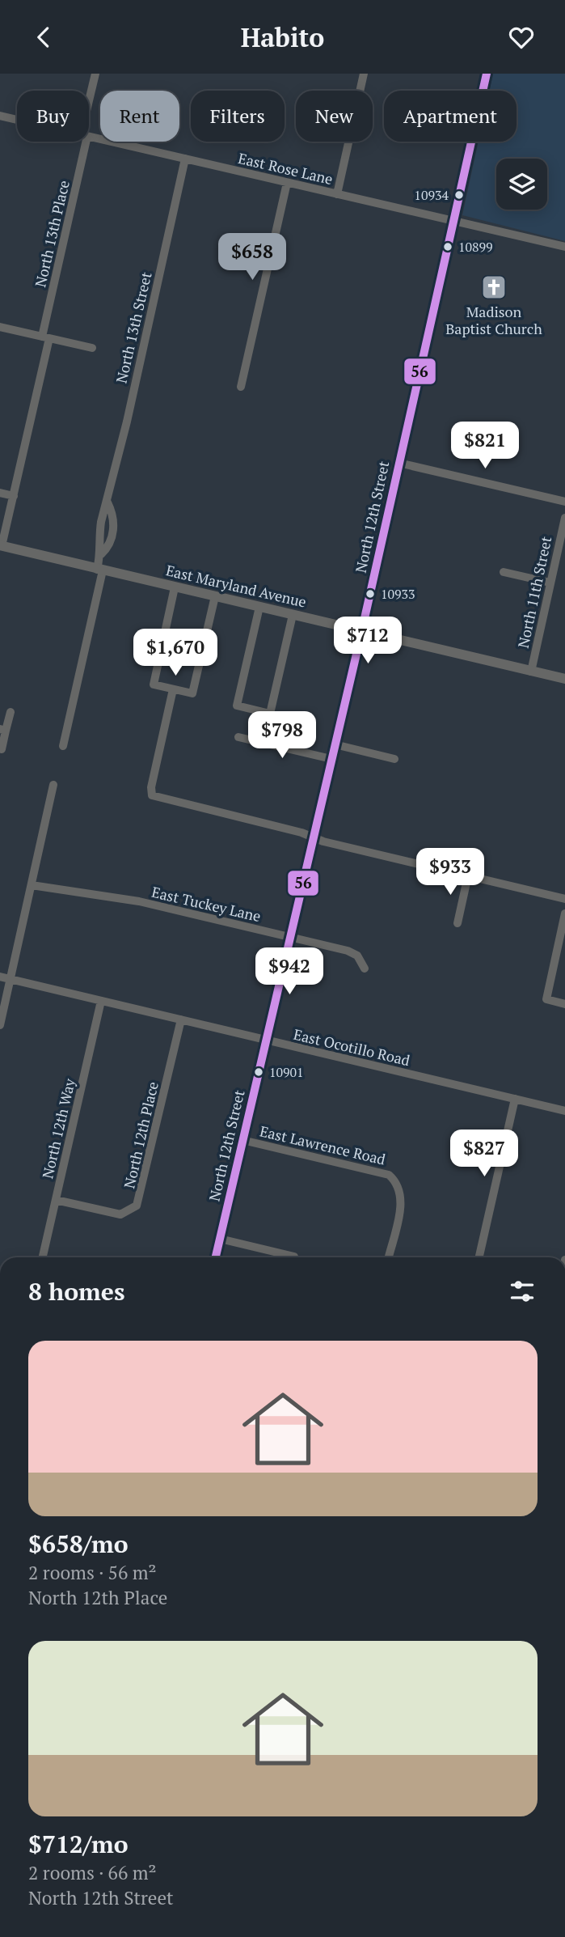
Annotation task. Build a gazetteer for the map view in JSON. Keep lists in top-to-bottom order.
{
  "streets": {
    "street": [
      "East Rose Lane",
      "North 13th Place",
      "North 13th Street",
      "North 12th Street",
      "East Maryland Avenue",
      "North 11th Street",
      "East Tuckey Lane",
      "East Ocotillo Road",
      "North 12th Way",
      "North 12th Place",
      "East Lawrence Road"
    ]
  },
  "crossings": [
    ["East Rose Lane", "North 13th Street"],
    ["East Rose Lane", "North 12th Street"],
    ["North 13th Place", "East Maryland Avenue"],
    ["North 13th Street", "East Maryland Avenue"],
    ["North 12th Street", "East Maryland Avenue"],
    ["North 12th Street", "East Tuckey Lane"],
    ["North 12th Street", "East Ocotillo Road"],
    ["North 12th Street", "East Lawrence Road"],
    ["East Maryland Avenue", "North 11th Street"],
    ["East Ocotillo Road", "North 12th Way"],
    ["East Ocotillo Road", "North 12th Place"],
    ["North 12th Way", "North 12th Place"]
  ],
  "places": {
    "other": [
      "10934",
      "10899",
      "10933",
      "10901"
    ],
    "church": ["Madison Baptist Church"]
  },
  "lines": ["transit line 56"],
  "page": {
    "header": "Habito",
    "chip": [
      "Buy",
      "Rent",
      "Filters",
      "New",
      "Apartment"
    ],
    "price": [
      "$658",
      "$821",
      "$712",
      "$1,670",
      "$798",
      "$933",
      "$942",
      "$827"
    ],
    "heading": "8 homes",
    "list": [
      {
        "name": "$658/mo",
        "note": "2 rooms · 56 m² · North 12th Place"
      },
      {
        "name": "$712/mo",
        "note": "2 rooms · 66 m² · North 12th Street"
      }
    ]
  }
}
